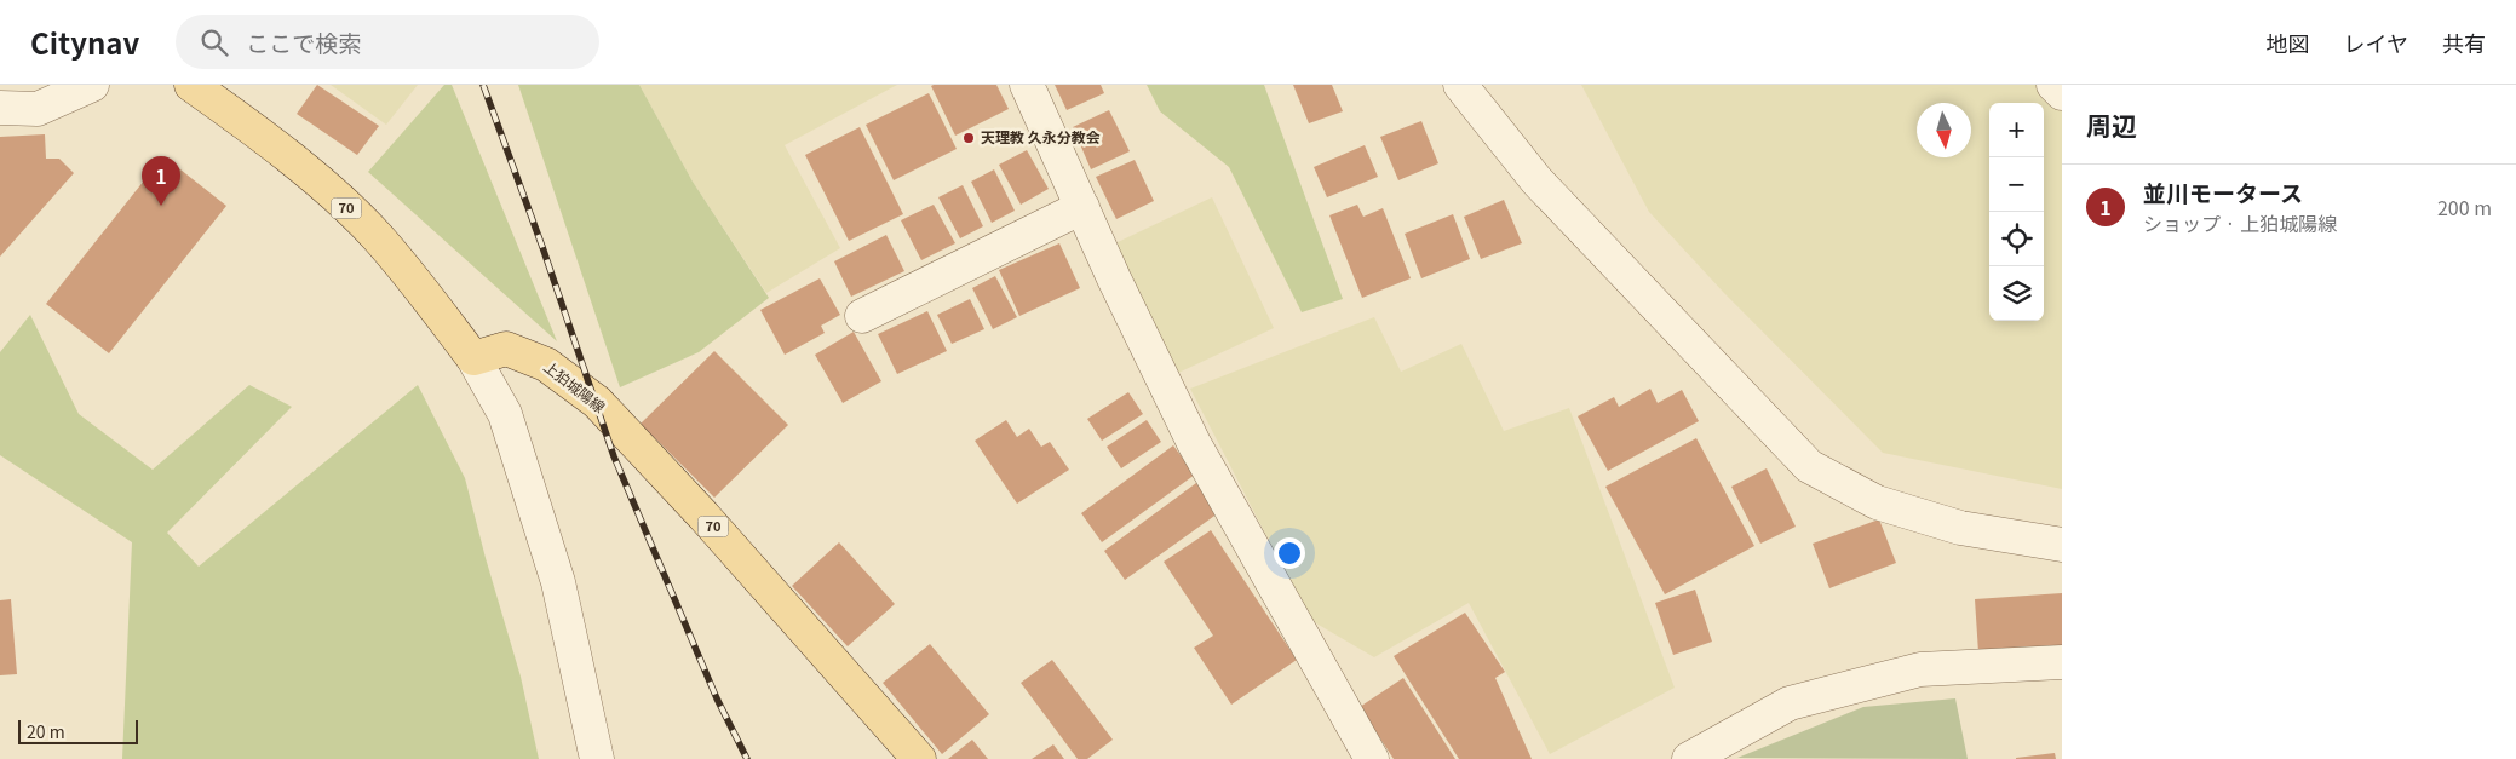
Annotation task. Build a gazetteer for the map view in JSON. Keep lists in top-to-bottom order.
{
  "streets": {
    "main road": ["70", "上狛城陽線"]
  },
  "crossings": [
    ["70", "上狛城陽線"]
  ],
  "places": ["天理教 久永分教会"],
  "scale_bar": "20 m",
  "north": "bottom",
  "page": {
    "header": "Citynav",
    "search": "ここで検索",
    "nav": ["地図", "レイヤ", "共有"],
    "heading": "周辺",
    "map_buttons": ["+", "−"],
    "pins": "1",
    "list": [
      {
        "mark": "1",
        "name": "並川モータース",
        "note": "ショップ · 上狛城陽線",
        "value": "200 m"
      }
    ],
    "scale": "20 m"
  }
}
